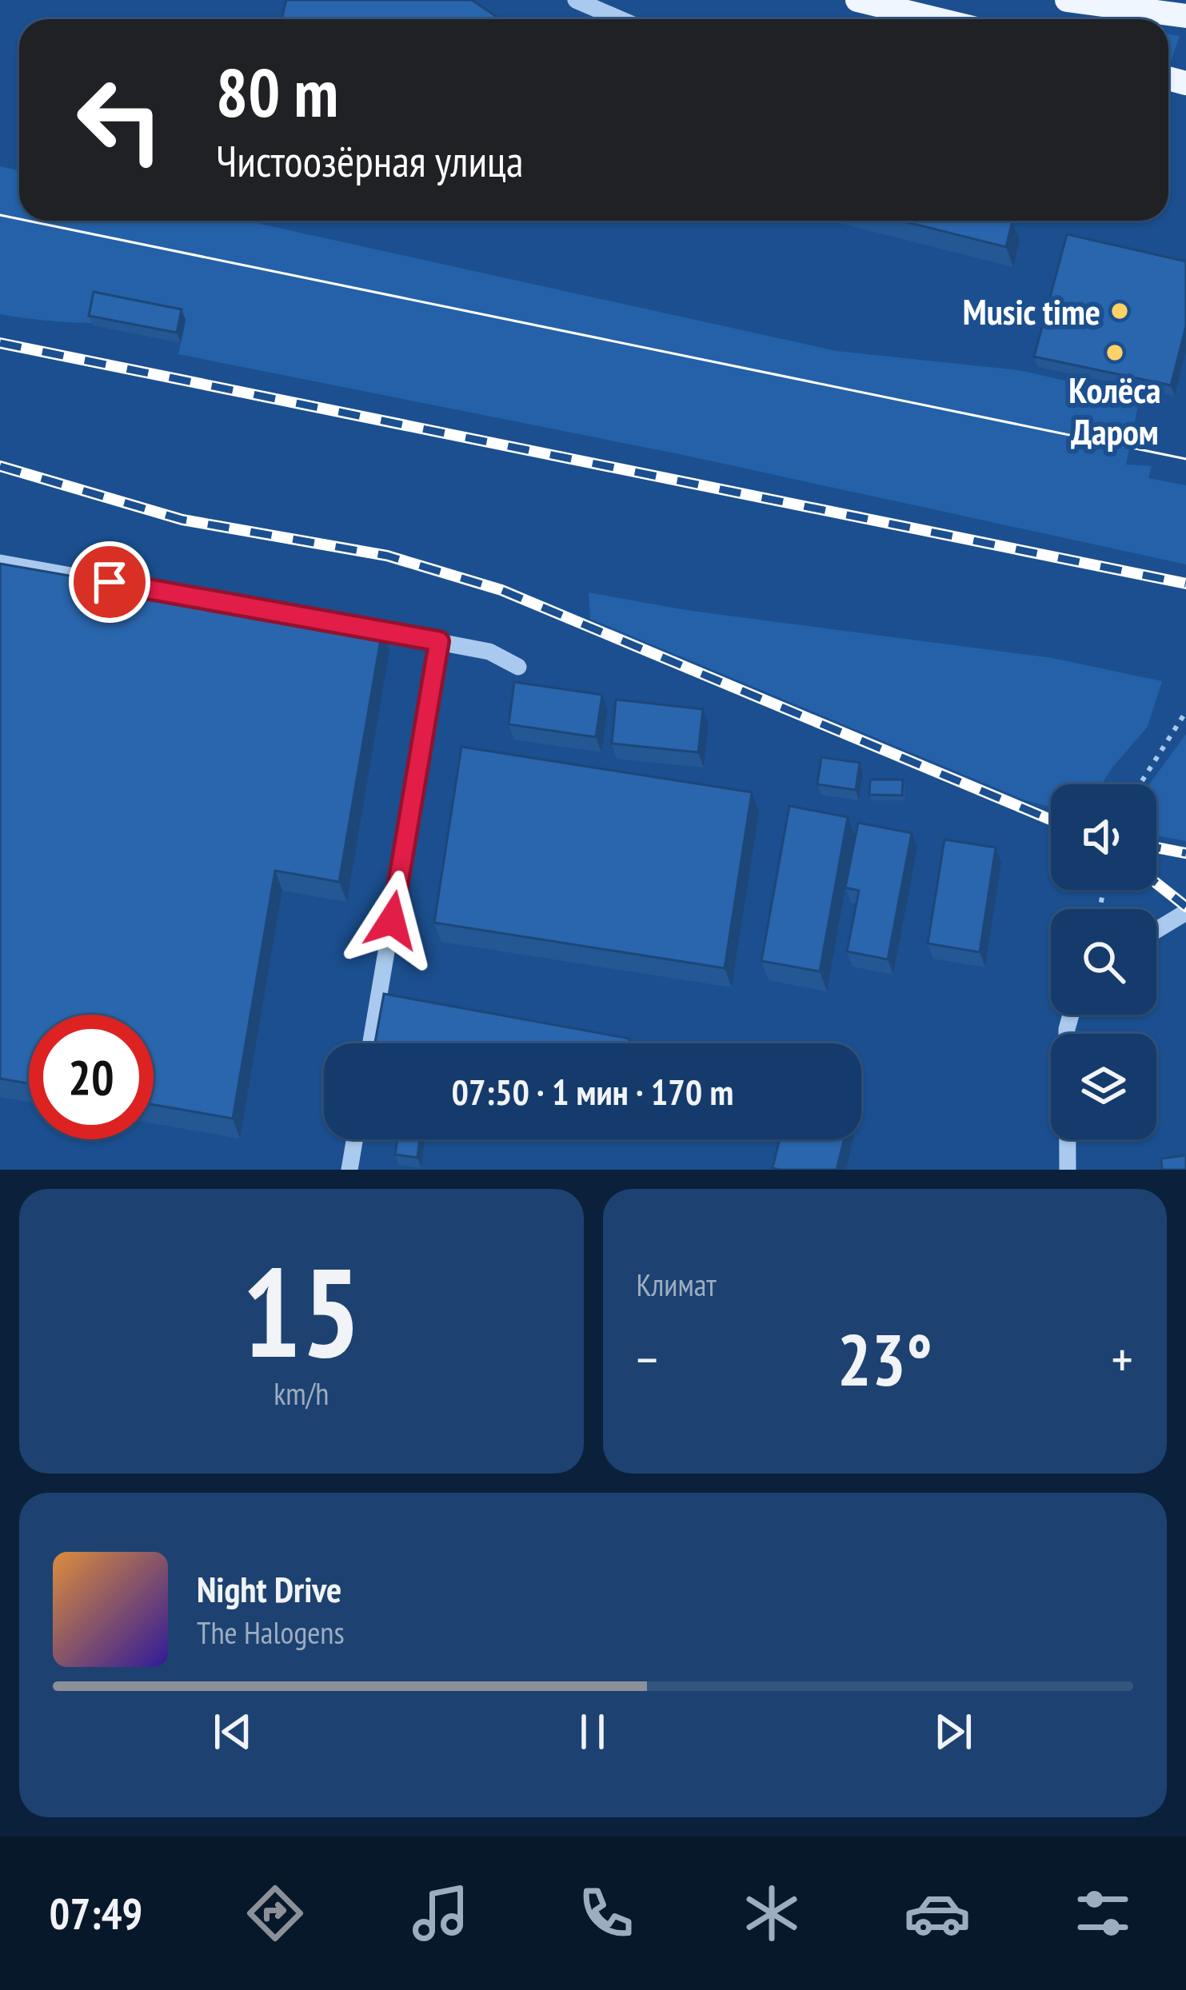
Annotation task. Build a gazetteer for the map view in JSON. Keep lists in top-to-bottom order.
{
  "places": ["Music time", "Колёса Даром"],
  "page": {
    "turn": ["80 m", "Чистоозёрная улица"],
    "limit": "20",
    "trip": "07:50 · 1 мин · 170 m",
    "tile": [
      ["15", "km/h"],
      "Климат"
    ],
    "heat": ["−", "23°", "+"],
    "song": ["Night Drive", "The Halogens"],
    "tabs": "07:49"
  }
}
